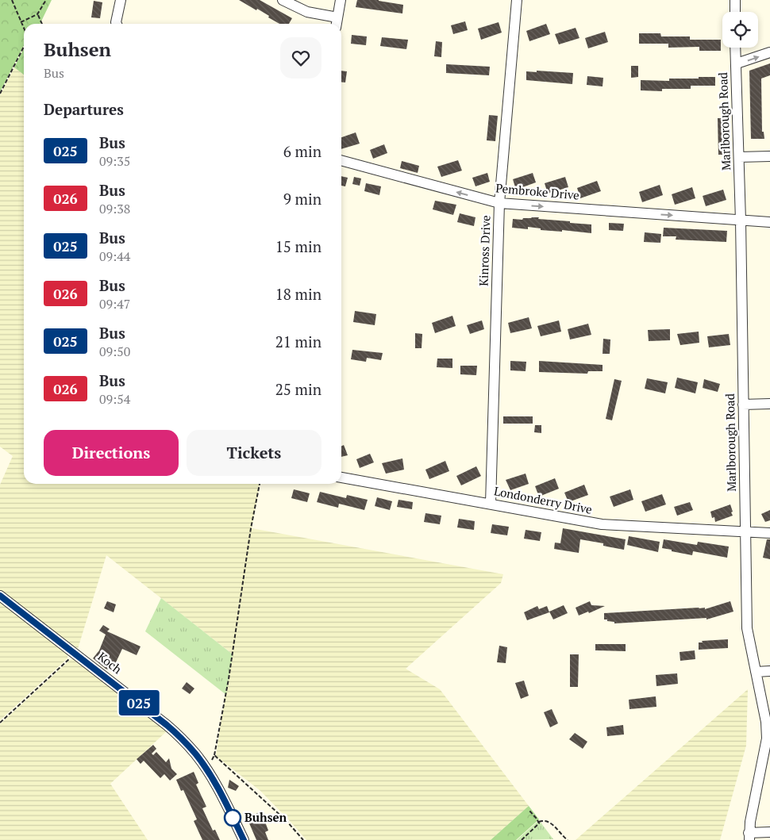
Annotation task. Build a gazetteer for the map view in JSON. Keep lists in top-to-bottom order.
{
  "streets": {
    "street": [
      "Marlborough Road",
      "Pembroke Drive",
      "Kinross Drive",
      "Londonderry Drive",
      "Koch"
    ]
  },
  "crossings": [
    ["Marlborough Road", "Pembroke Drive"],
    ["Marlborough Road", "Londonderry Drive"],
    ["Pembroke Drive", "Kinross Drive"],
    ["Kinross Drive", "Londonderry Drive"]
  ],
  "places": ["Buhsen"],
  "lines": ["bus line 025"],
  "page": {
    "on_map": "025",
    "heading": [
      ["Buhsen", "Bus"],
      "Departures"
    ],
    "list": [
      {
        "mark": "025",
        "name": "Bus",
        "note": "09:35",
        "value": "6 min"
      },
      {
        "mark": "026",
        "name": "Bus",
        "note": "09:38",
        "value": "9 min"
      },
      {
        "mark": "025",
        "name": "Bus",
        "note": "09:44",
        "value": "15 min"
      },
      {
        "mark": "026",
        "name": "Bus",
        "note": "09:47",
        "value": "18 min"
      },
      {
        "mark": "025",
        "name": "Bus",
        "note": "09:50",
        "value": "21 min"
      },
      {
        "mark": "026",
        "name": "Bus",
        "note": "09:54",
        "value": "25 min"
      }
    ],
    "buttons": ["Directions", "Tickets"]
  }
}
